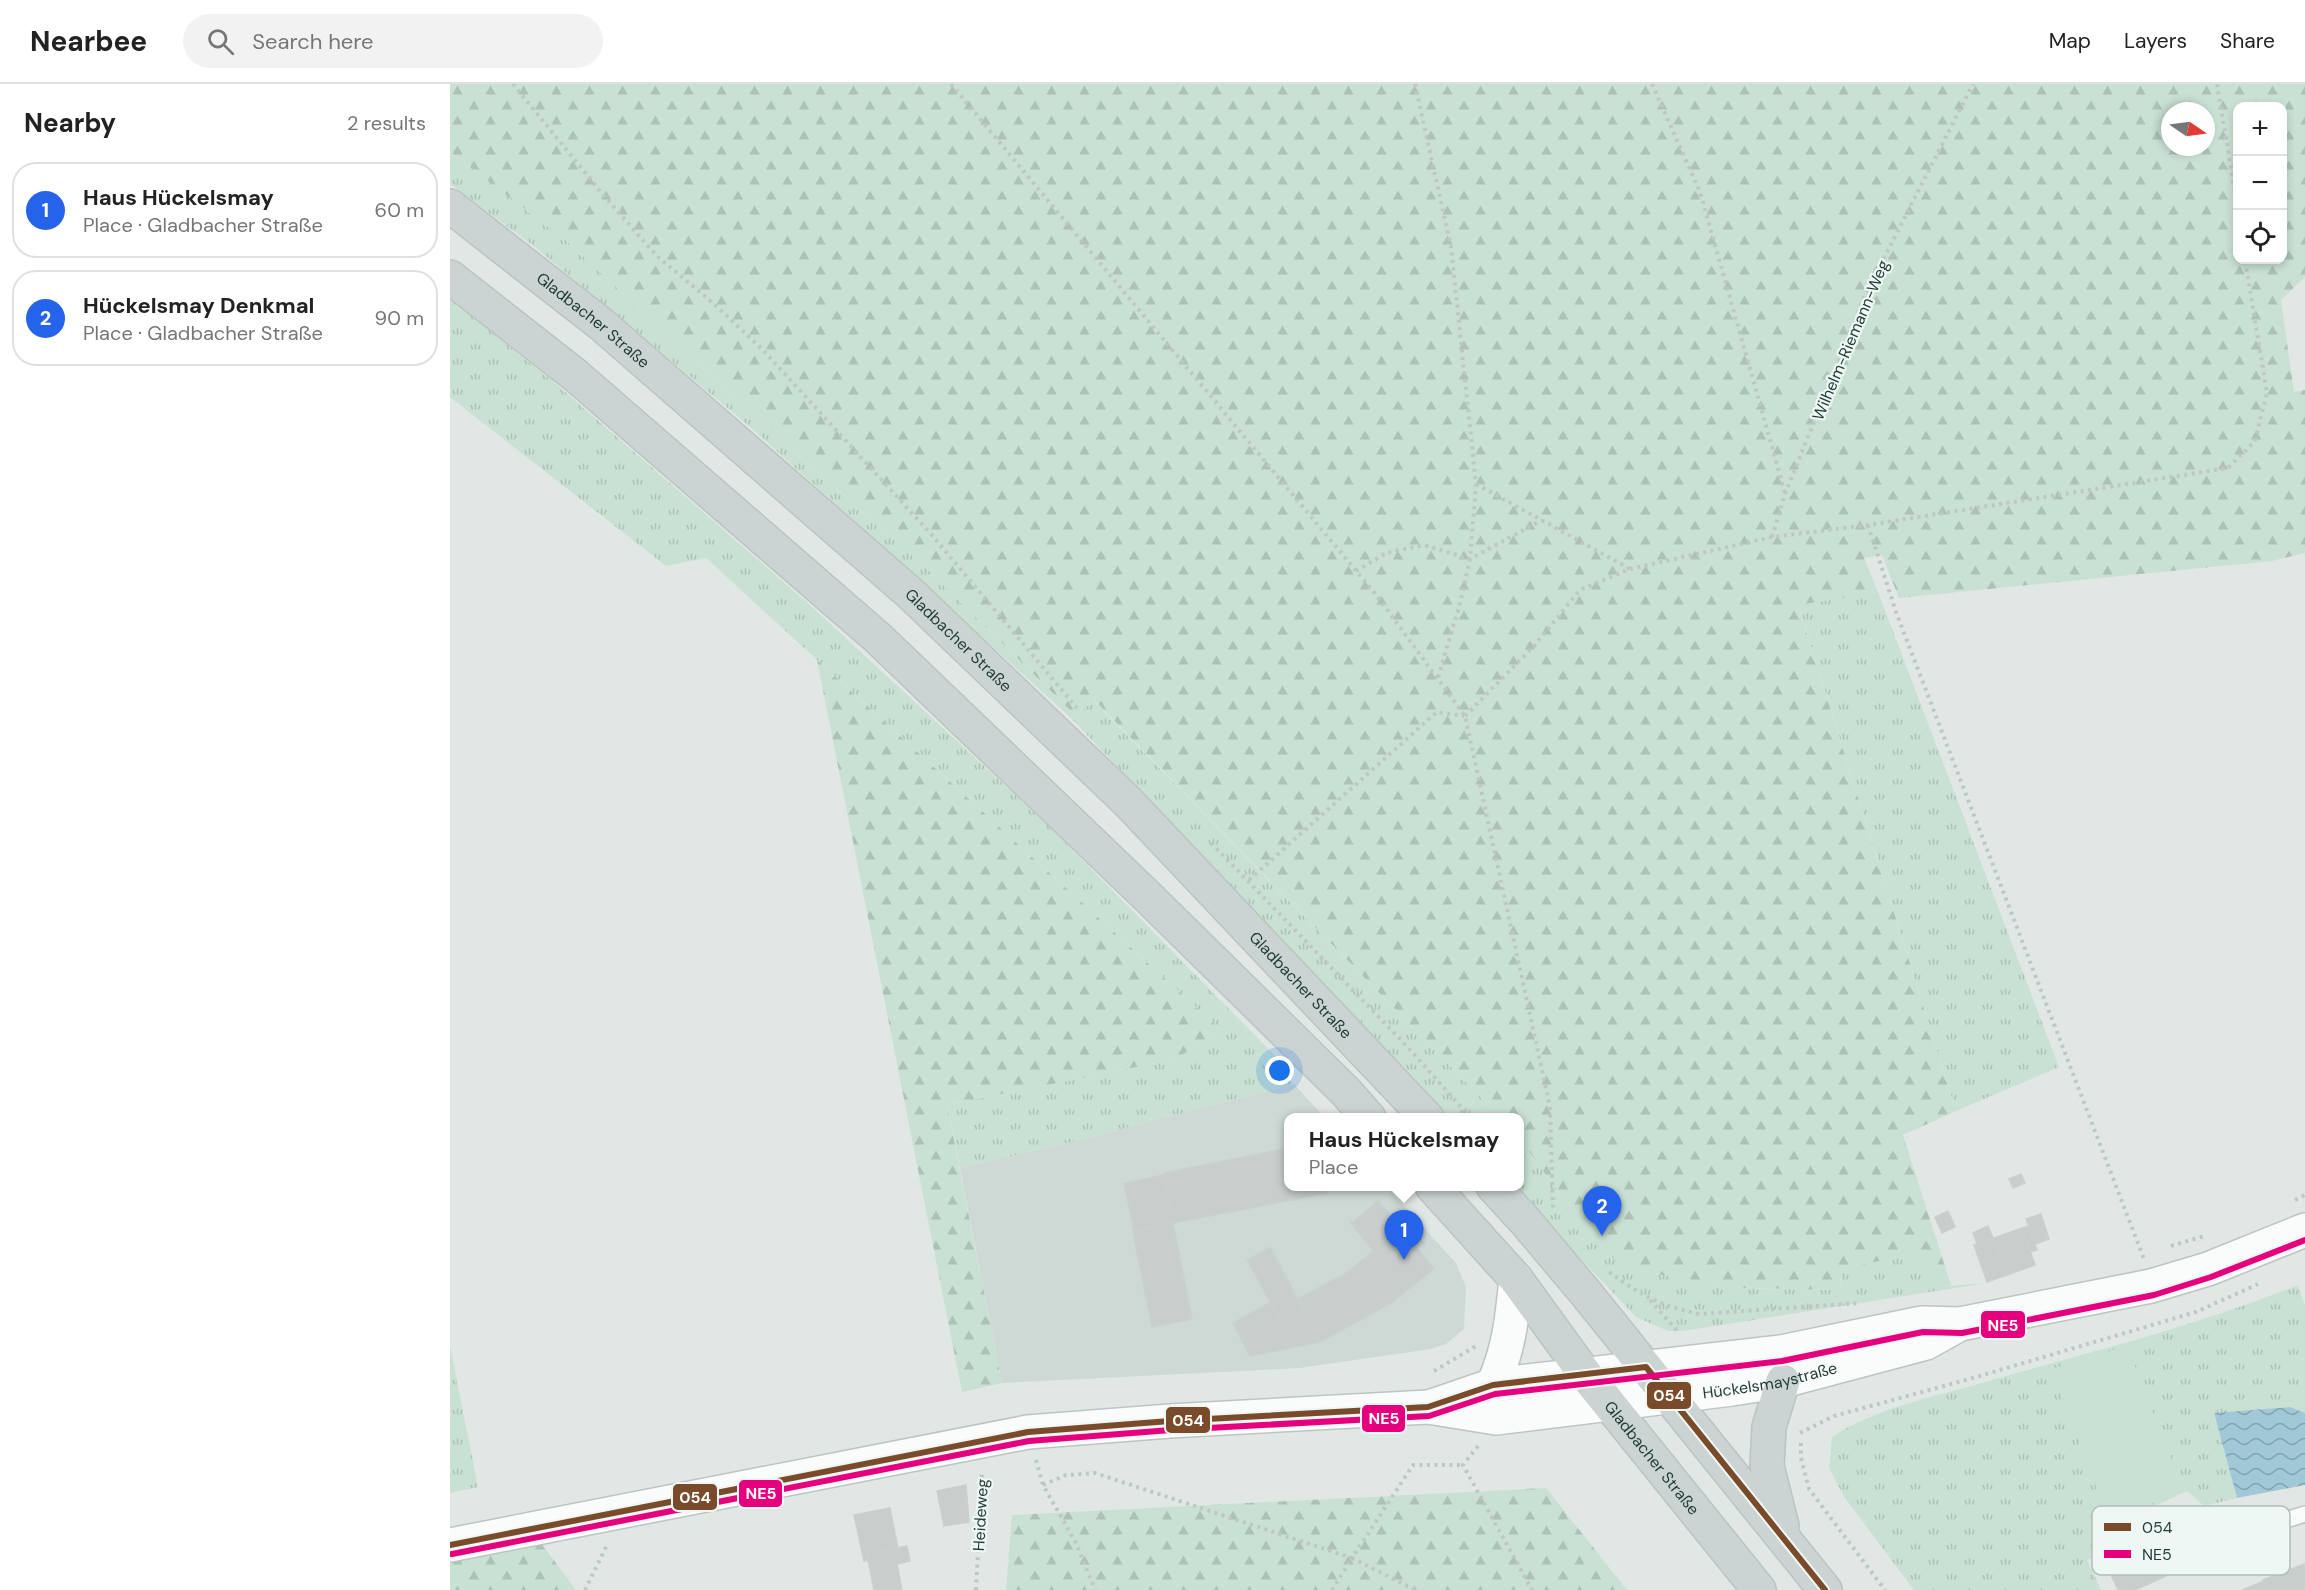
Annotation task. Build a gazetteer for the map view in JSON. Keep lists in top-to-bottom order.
{
  "streets": {
    "main road": ["Gladbacher Straße", "Hückelsmaystraße"],
    "path": ["Wilhelm-Riemann-Weg", "Heideweg"]
  },
  "crossings": [
    ["Gladbacher Straße", "Hückelsmaystraße"],
    ["Hückelsmaystraße", "Heideweg"]
  ],
  "lines": ["transit line NE5", "transit line 054"],
  "legend": ["054", "NE5"],
  "north": "right",
  "page": {
    "header": "Nearbee",
    "search": "Search here",
    "nav": ["Map", "Layers", "Share"],
    "heading": ["Nearby", "2 results"],
    "map_buttons": ["+", "−"],
    "list": [
      {
        "mark": "1",
        "name": "Haus Hückelsmay",
        "note": "Place · Gladbacher Straße",
        "value": "60 m"
      },
      {
        "mark": "2",
        "name": "Hückelsmay Denkmal",
        "note": "Place · Gladbacher Straße",
        "value": "90 m"
      }
    ],
    "popup": ["Haus Hückelsmay", "Place"],
    "pins": ["2", "1"]
  }
}
